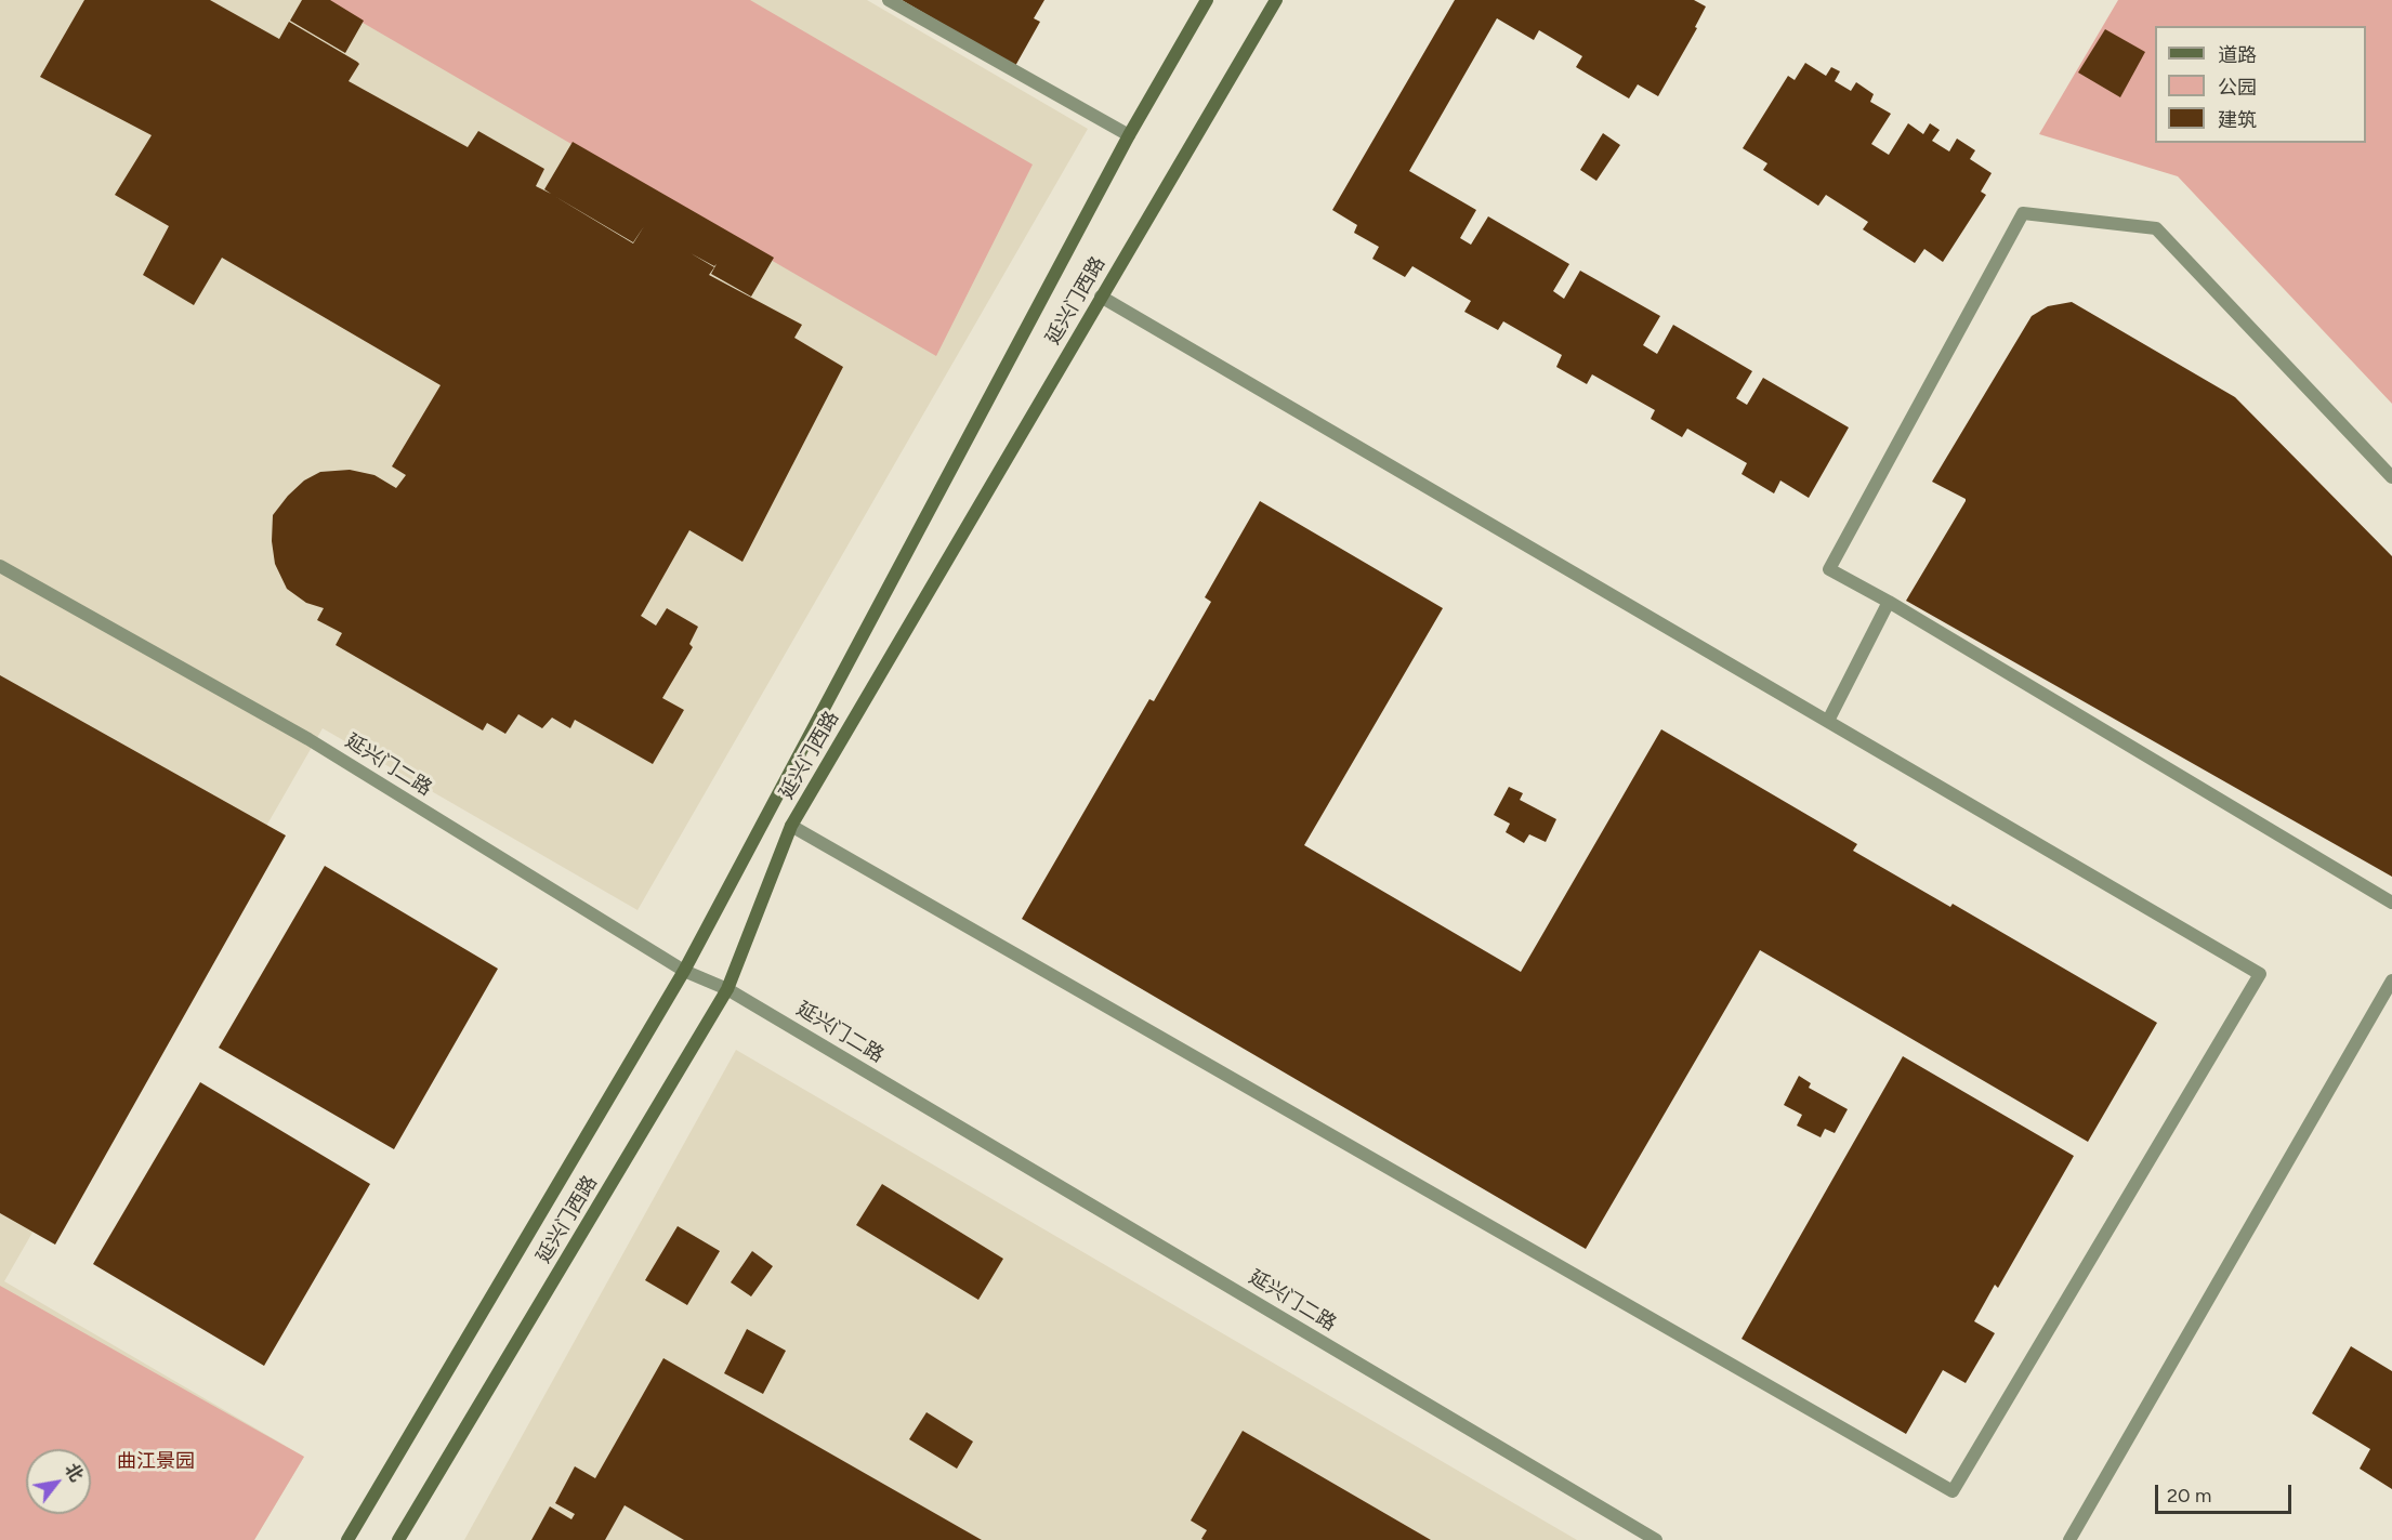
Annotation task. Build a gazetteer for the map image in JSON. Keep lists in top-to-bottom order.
{
  "streets": {
    "street": ["延兴门西路", "延兴门二路"]
  },
  "crossings": [
    ["延兴门西路", "延兴门二路"]
  ],
  "parks": ["曲江景园"],
  "legend": ["道路", "公园", "建筑"],
  "scale_bar": "20 m",
  "north": "top right"
}
